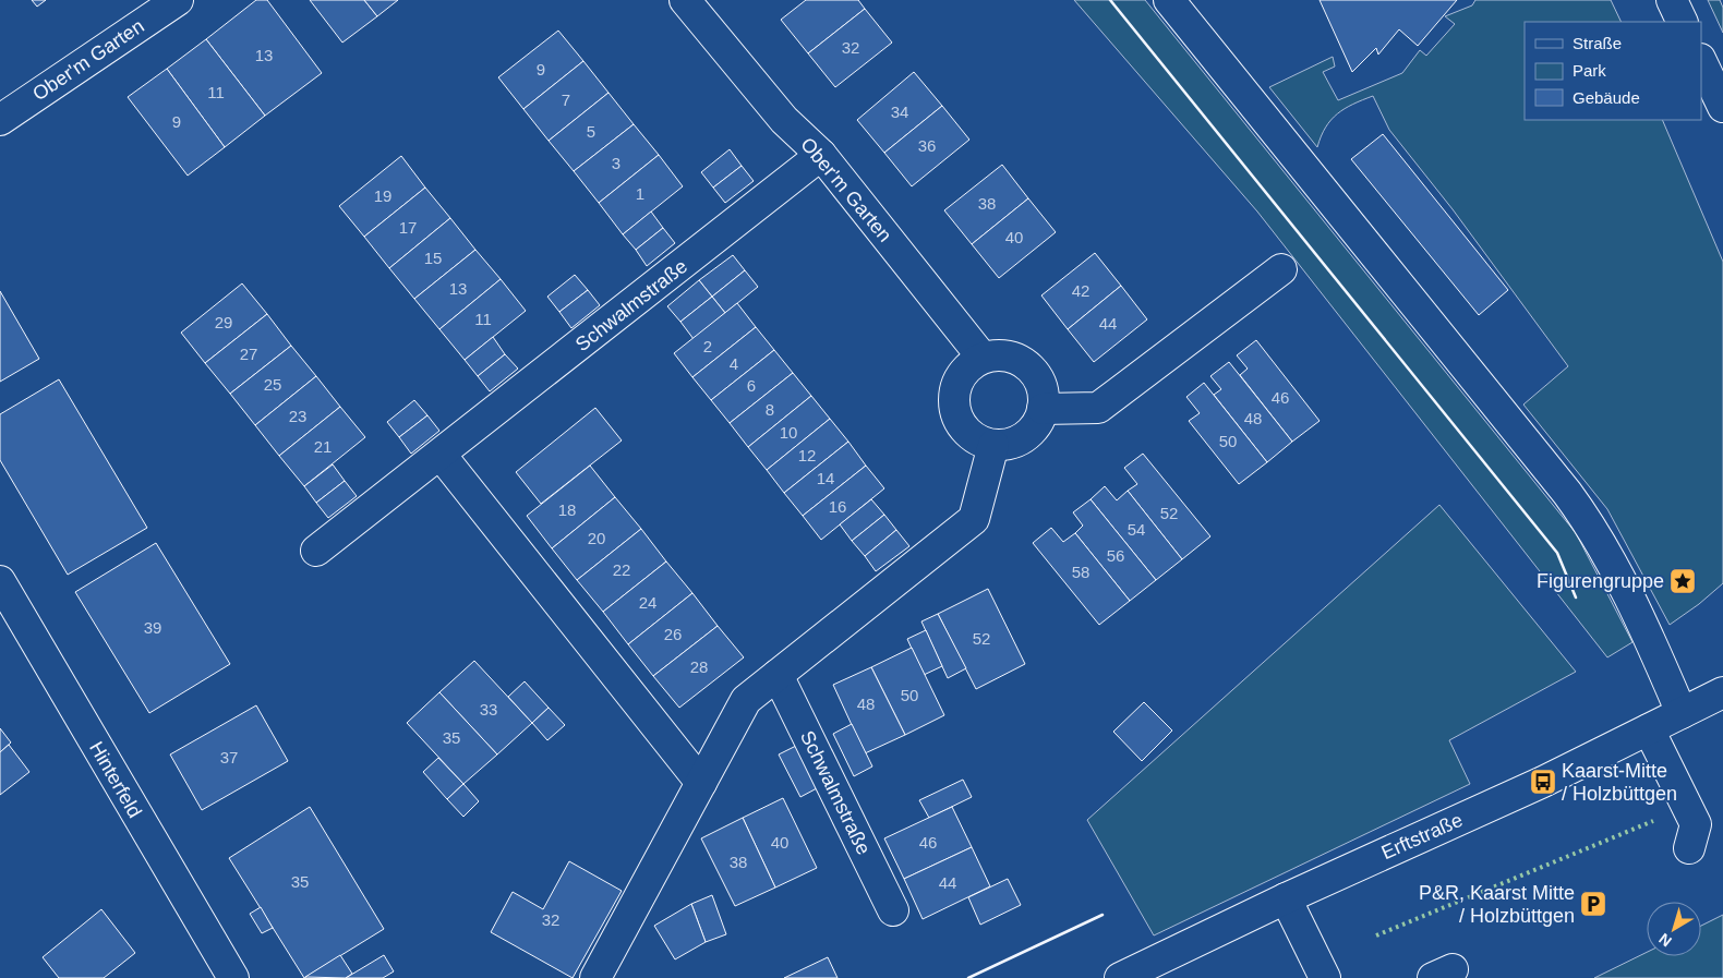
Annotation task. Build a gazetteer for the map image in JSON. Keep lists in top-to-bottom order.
{
  "streets": {
    "street": [
      "Ober'm Garten",
      "Schwalmstraße",
      "Hinterfeld",
      "Erftstraße"
    ]
  },
  "crossings": [
    ["Ober'm Garten", "Schwalmstraße"]
  ],
  "places": {
    "place": ["Figurengruppe"],
    "bus stop": ["Kaarst-Mitte / Holzbüttgen"],
    "parking": ["P&R, Kaarst Mitte / Holzbüttgen"]
  },
  "house_numbers": [
    "32",
    "13",
    "9",
    "11",
    "7",
    "34",
    "9",
    "5",
    "36",
    "3",
    "1",
    "19",
    "38",
    "17",
    "40",
    "15",
    "13",
    "42",
    "11",
    "29",
    "44",
    "2",
    "27",
    "4",
    "25",
    "6",
    "46",
    "8",
    "23",
    "48",
    "10",
    "50",
    "21",
    "12",
    "14",
    "16",
    "18",
    "52",
    "54",
    "20",
    "56",
    "22",
    "58",
    "24",
    "39",
    "26",
    "52",
    "28",
    "50",
    "48",
    "33",
    "35",
    "37",
    "40",
    "46",
    "38",
    "35",
    "44",
    "32"
  ],
  "legend": ["Straße", "Park", "Gebäude"],
  "north": "bottom left"
}
